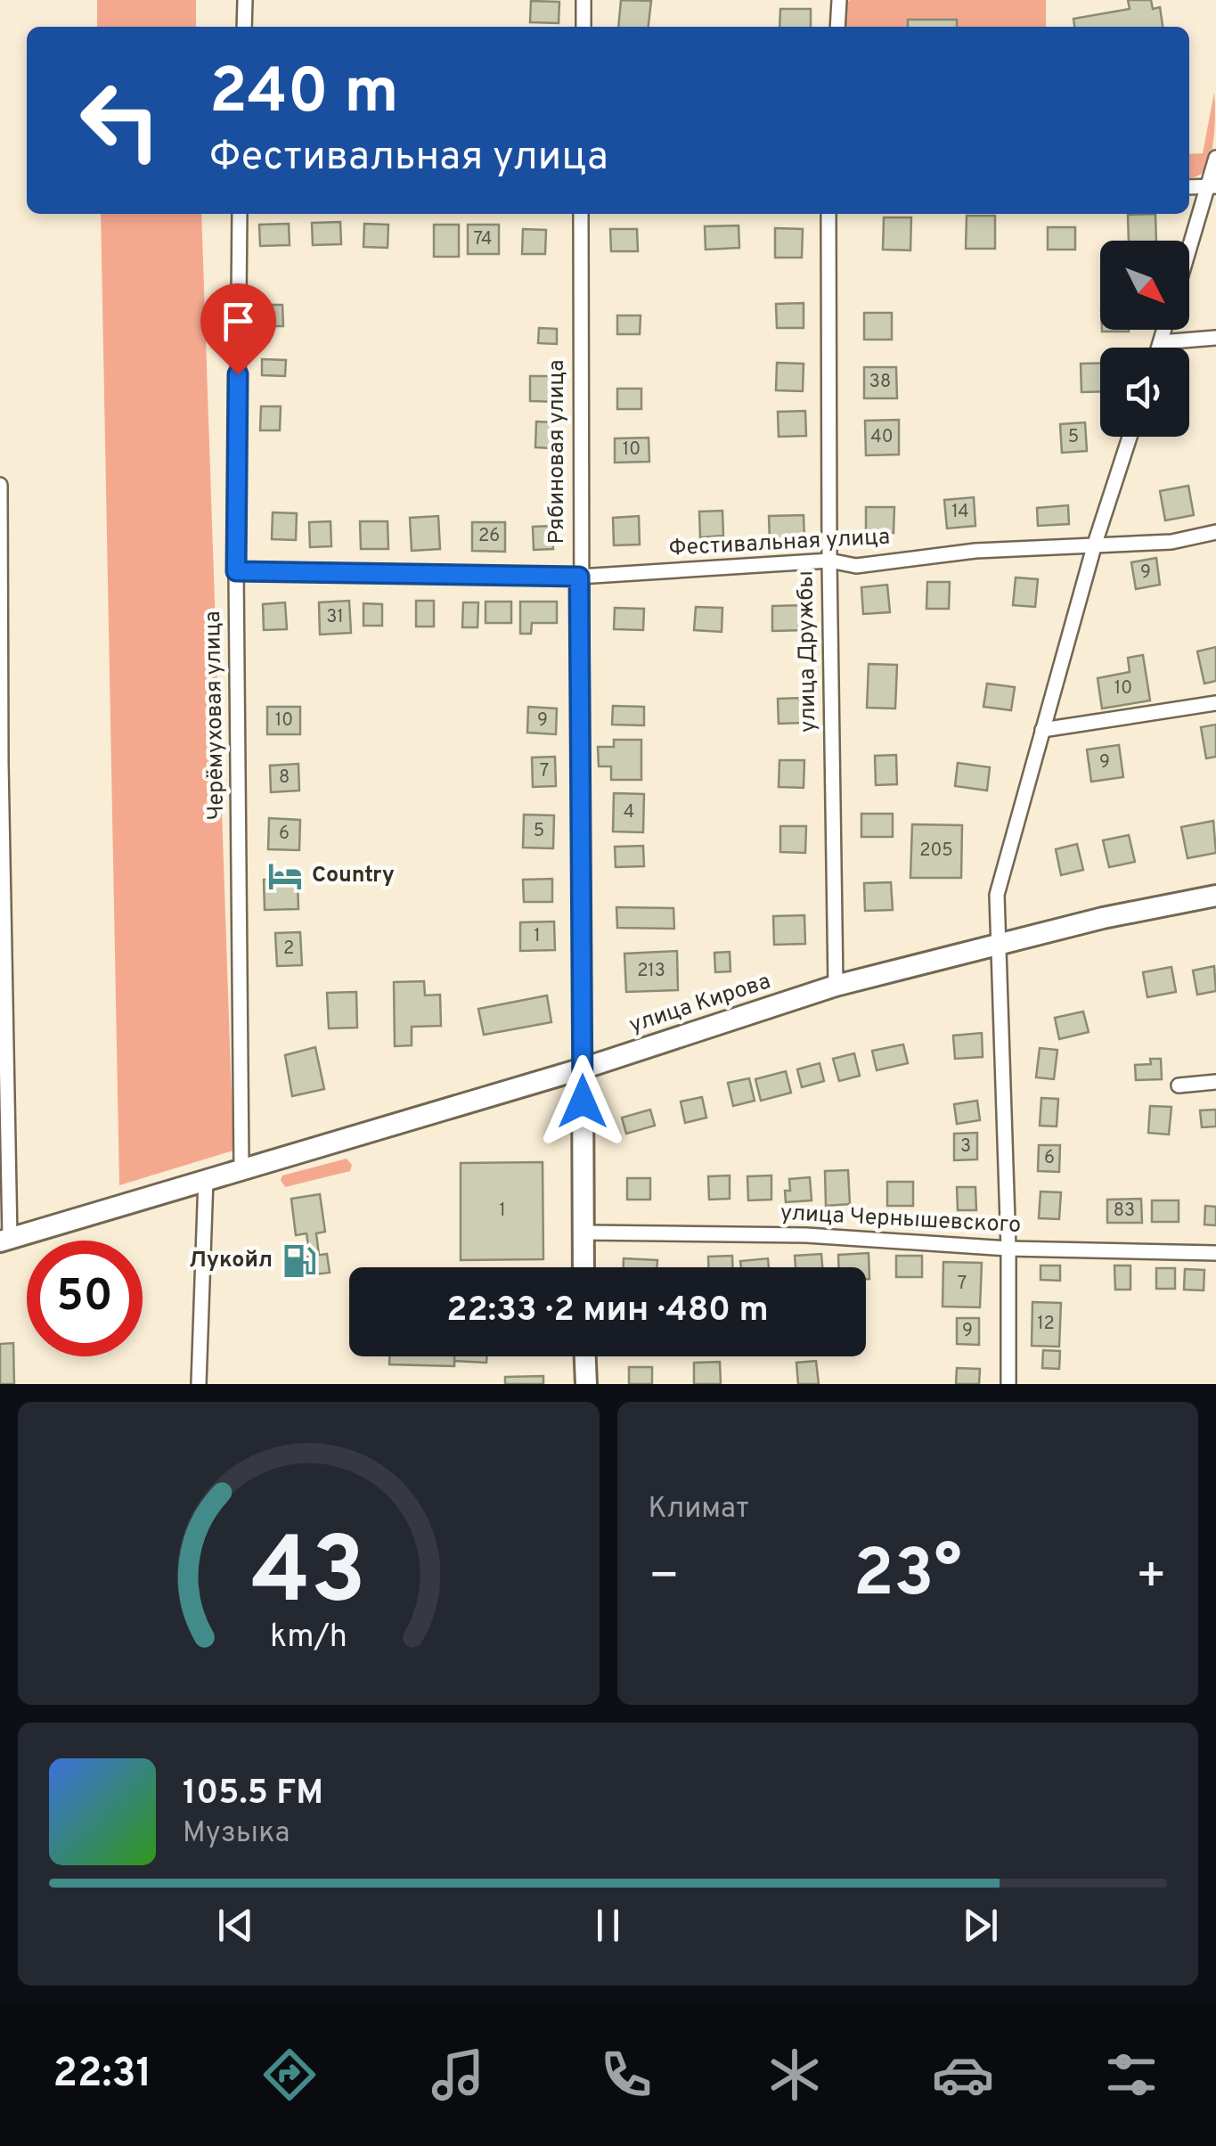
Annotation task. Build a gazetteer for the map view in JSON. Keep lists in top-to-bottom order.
{
  "streets": {
    "main road": ["улица Кирова"],
    "street": [
      "Рябиновая улица",
      "Фестивальная улица",
      "улица Дружбы",
      "Черёмуховая улица",
      "улица Чернышевского"
    ]
  },
  "crossings": [
    ["Рябиновая улица", "Фестивальная улица"],
    ["Рябиновая улица", "улица Кирова"],
    ["Фестивальная улица", "улица Дружбы"],
    ["Фестивальная улица", "Черёмуховая улица"],
    ["улица Дружбы", "улица Кирова"],
    ["Черёмуховая улица", "улица Кирова"]
  ],
  "places": {
    "hotel": ["Country"],
    "fuel station": ["Лукойл"]
  },
  "house_numbers": [
    "74",
    "38",
    "40",
    "5",
    "10",
    "14",
    "26",
    "9",
    "31",
    "10",
    "10",
    "9",
    "9",
    "7",
    "8",
    "4",
    "5",
    "6",
    "205",
    "1",
    "2",
    "213",
    "3",
    "6",
    "1",
    "83",
    "7",
    "12",
    "9"
  ],
  "north": "bottom right",
  "page": {
    "turn": ["240 m", "Фестивальная улица"],
    "limit": "50",
    "trip": "22:33 · 2 мин · 480 m",
    "tile": "Климат",
    "heat": ["−", "23°", "+"],
    "song": ["105.5 FM", "Музыка"],
    "tabs": "22:31",
    "gauge": ["43", "km/h"]
  }
}
